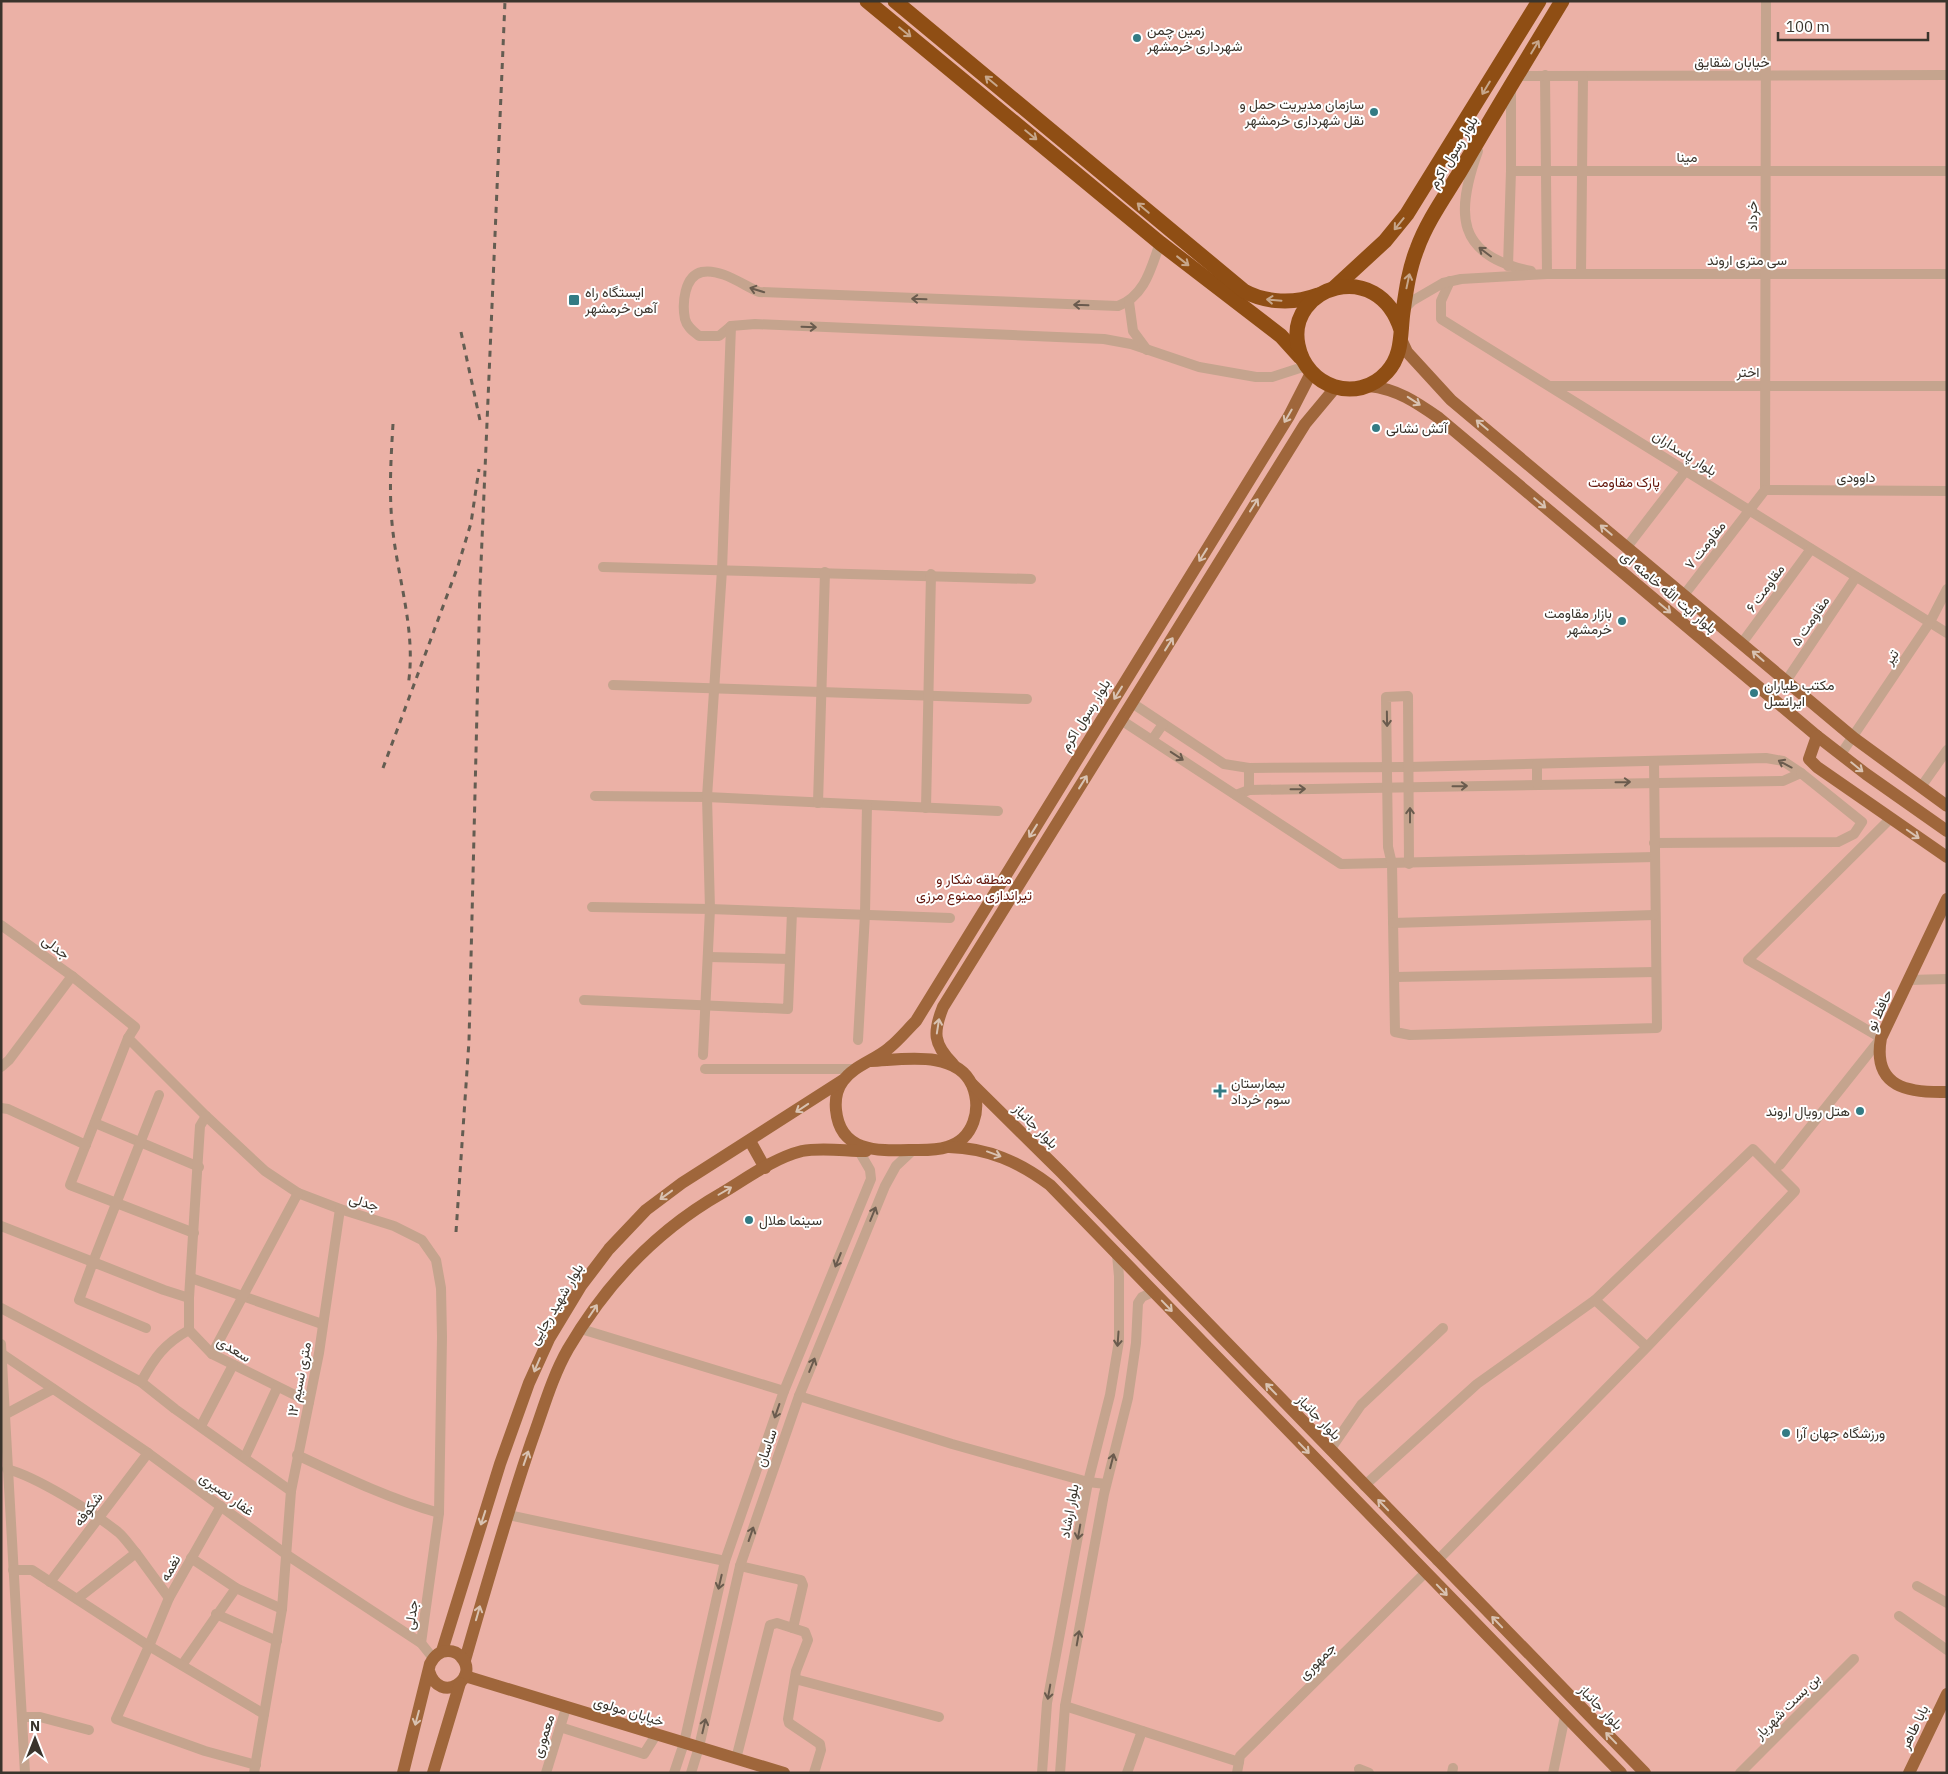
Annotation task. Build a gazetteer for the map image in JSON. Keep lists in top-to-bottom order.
{
  "streets": {
    "highway": ["بلوار رسول اکرم"],
    "main road": [
      "بلوار آیت الله خامنه ای",
      "حافظ نو",
      "بلوار جانباز",
      "بلوار شهید رجایی",
      "خیابان مولوی",
      "بابا طاهر"
    ],
    "street": [
      "خیابان شقایق",
      "مینا",
      "خرداد",
      "سی متری اروند",
      "اختر",
      "بلوار پاسداران",
      "داوودی",
      "مقاومت ۷",
      "مقاومت ۶",
      "مقاومت ۵",
      "تیر",
      "جدلی",
      "سعدی",
      "۱۲ متری نسیم",
      "ساسان",
      "غفار نصیری",
      "شکوفه",
      "بلوار ارشاد",
      "نغمه",
      "جمهوری",
      "بن بست شهریار",
      "معموری"
    ]
  },
  "crossings": [
    ["خیابان شقایق", "بلوار رسول اکرم"],
    ["خیابان شقایق", "خرداد"],
    ["بلوار رسول اکرم", "بلوار آیت الله خامنه ای"],
    ["بلوار رسول اکرم", "بلوار جانباز"],
    ["بلوار رسول اکرم", "بلوار شهید رجایی"],
    ["بلوار رسول اکرم", "ساسان"],
    ["مینا", "خرداد"],
    ["خرداد", "سی متری اروند"],
    ["خرداد", "اختر"],
    ["خرداد", "داوودی"],
    ["خرداد", "مقاومت ۷"],
    ["اختر", "بلوار پاسداران"],
    ["بلوار پاسداران", "مقاومت ۷"],
    ["بلوار پاسداران", "مقاومت ۶"],
    ["بلوار پاسداران", "مقاومت ۵"],
    ["بلوار پاسداران", "تیر"],
    ["داوودی", "مقاومت ۷"],
    ["مقاومت ۷", "بلوار آیت الله خامنه ای"],
    ["مقاومت ۶", "بلوار آیت الله خامنه ای"],
    ["بلوار آیت الله خامنه ای", "مقاومت ۵"],
    ["بلوار آیت الله خامنه ای", "تیر"],
    ["جدلی", "۱۲ متری نسیم"],
    ["جدلی", "غفار نصیری"],
    ["بلوار جانباز", "بلوار شهید رجایی"],
    ["بلوار جانباز", "ساسان"],
    ["بلوار شهید رجایی", "ساسان"],
    ["بلوار شهید رجایی", "غفار نصیری"],
    ["بلوار شهید رجایی", "خیابان مولوی"],
    ["سعدی", "۱۲ متری نسیم"],
    ["۱۲ متری نسیم", "غفار نصیری"],
    ["۱۲ متری نسیم", "نغمه"],
    ["ساسان", "خیابان مولوی"],
    ["غفار نصیری", "شکوفه"],
    ["غفار نصیری", "نغمه"],
    ["غفار نصیری", "خیابان مولوی"],
    ["خیابان مولوی", "معموری"]
  ],
  "parks": ["پارک مقاومت", "منطقه شکار و تیراندازی ممنوع مرزی"],
  "places": {
    "other": [
      "زمین چمن شهرداری خرمشهر",
      "سازمان مدیریت حمل و نقل شهرداری خرمشهر",
      "آتش نشانی",
      "بازار مقاومت خرمشهر",
      "مكتب طياران ايرانسل",
      "هتل رویال اروند",
      "سینما هلال",
      "ورزشگاه جهان آرا"
    ],
    "transit": ["ایستگاه راه آهن خرمشهر"],
    "health": ["بیمارستان سوم خرداد"]
  },
  "scale_bar": "100 m",
  "north": "top"
}
